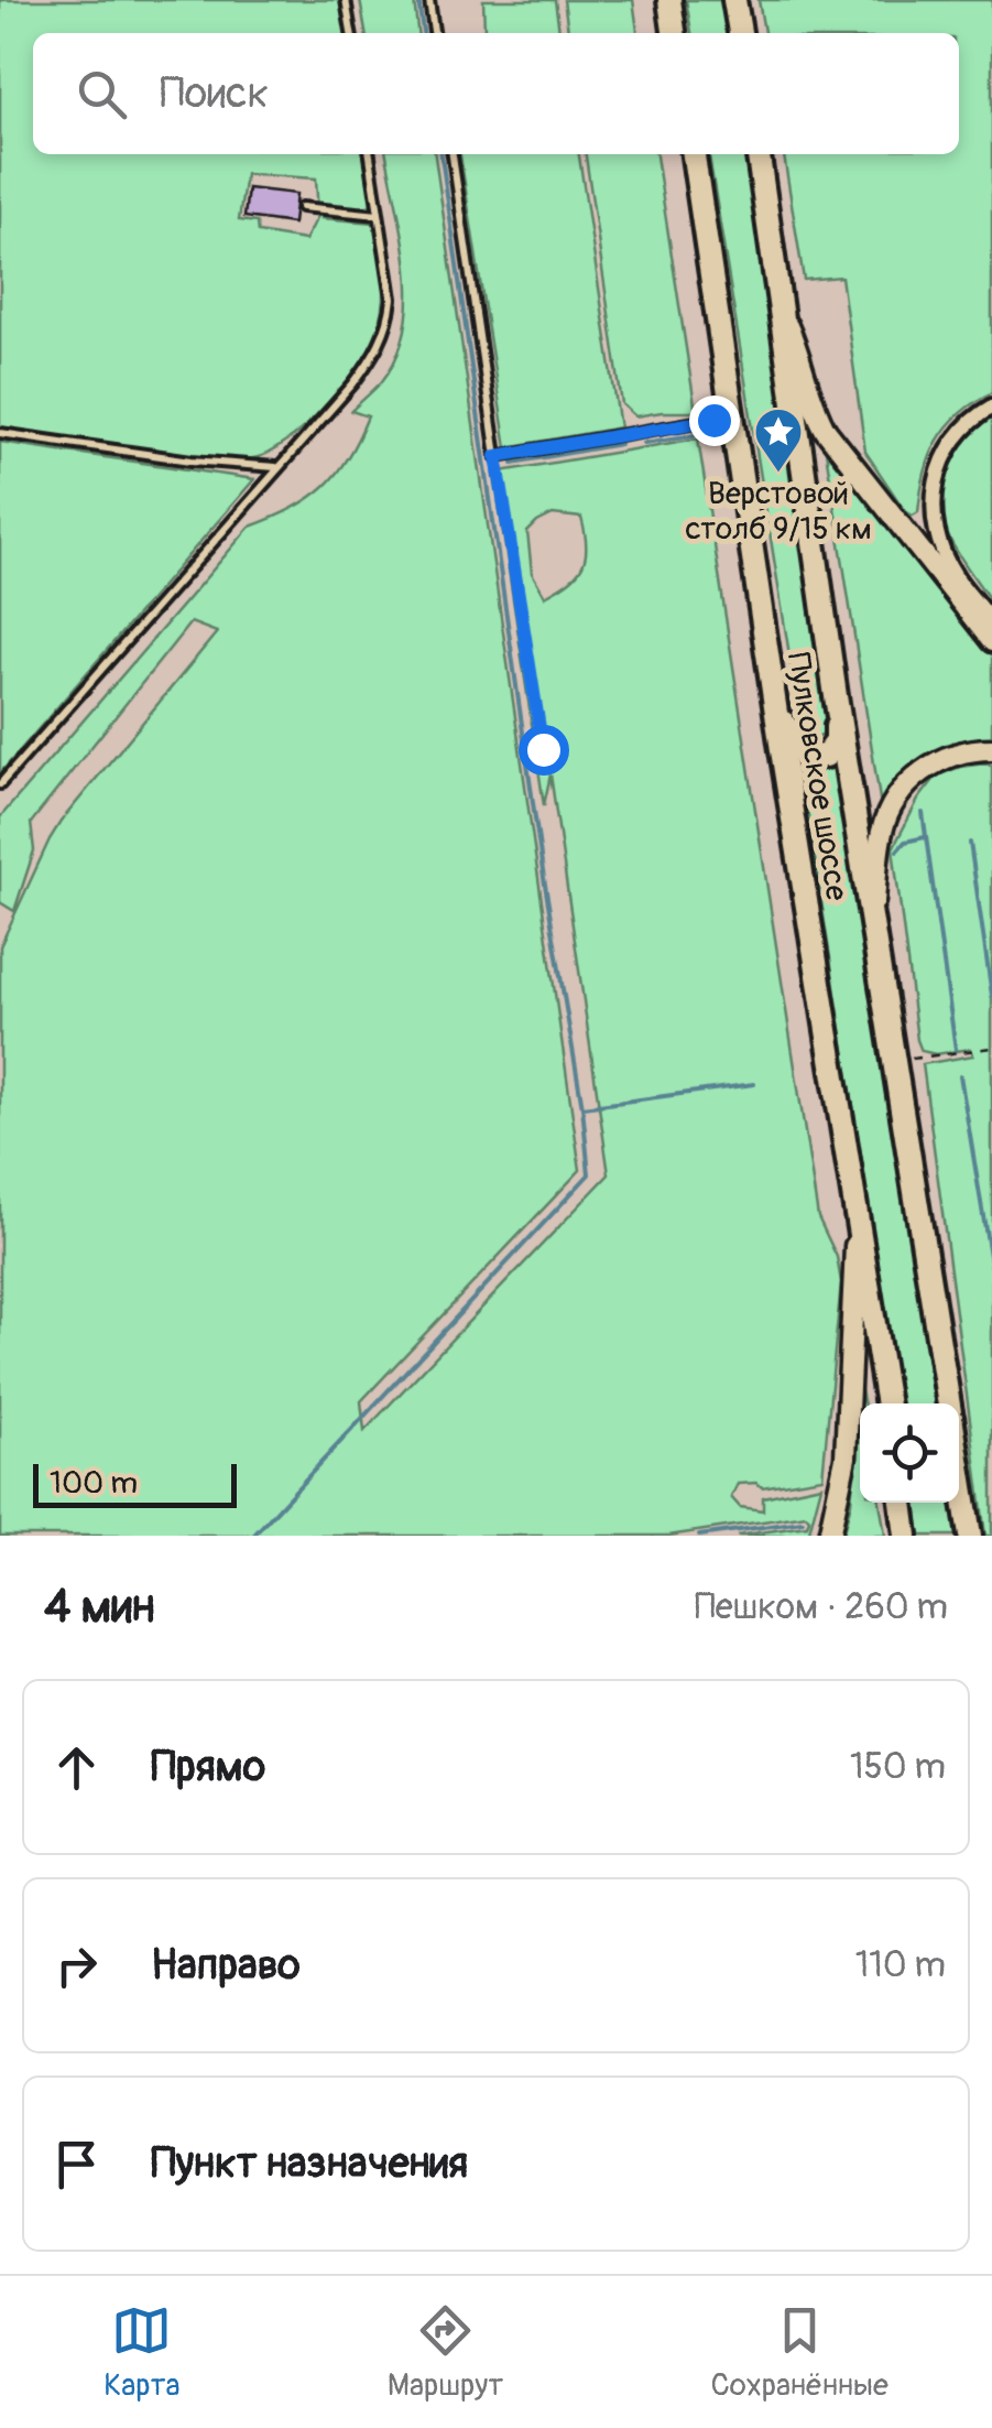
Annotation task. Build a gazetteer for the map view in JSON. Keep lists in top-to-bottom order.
{
  "streets": {
    "highway": ["Пулковское шоссе"]
  },
  "places": {
    "place": ["Верстовой столб 9/15 км"]
  },
  "scale_bar": "100 m",
  "page": {
    "search": "Поиск",
    "scale": "100 m",
    "heading": ["4 мин", "Пешком · 260 m"],
    "list": [
      ["Прямо", "150 m"],
      ["Направо", "110 m"],
      "Пункт назначения"
    ],
    "nav": ["Карта", "Маршрут", "Сохранённые"]
  }
}
